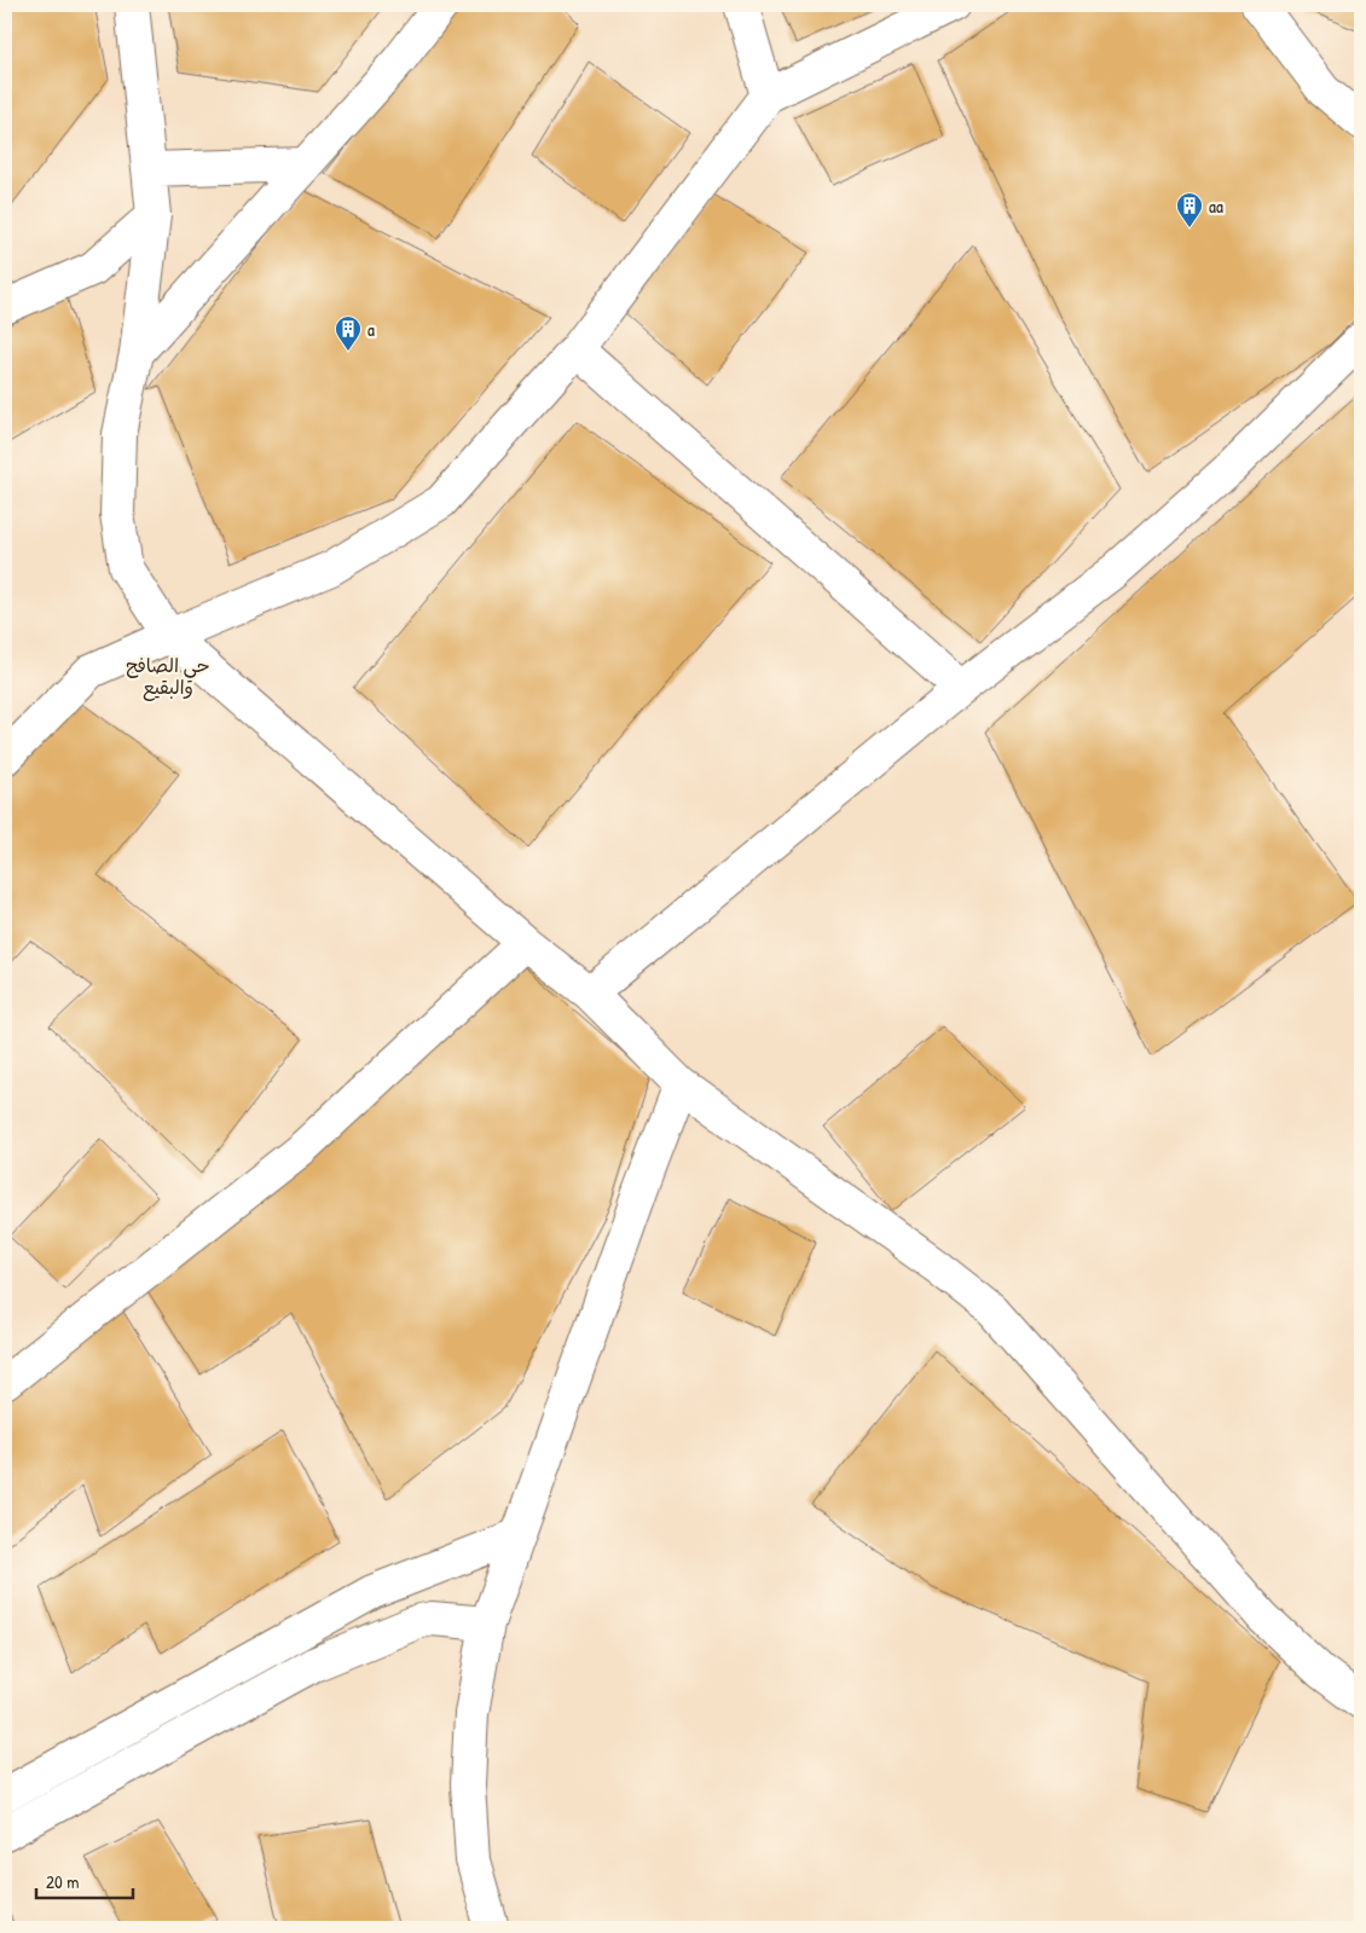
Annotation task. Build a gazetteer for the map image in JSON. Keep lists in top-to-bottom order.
{
  "districts": ["حي الصافح والبقيع"],
  "places": {
    "building": ["aa", "a"]
  },
  "scale_bar": "20 m"
}
